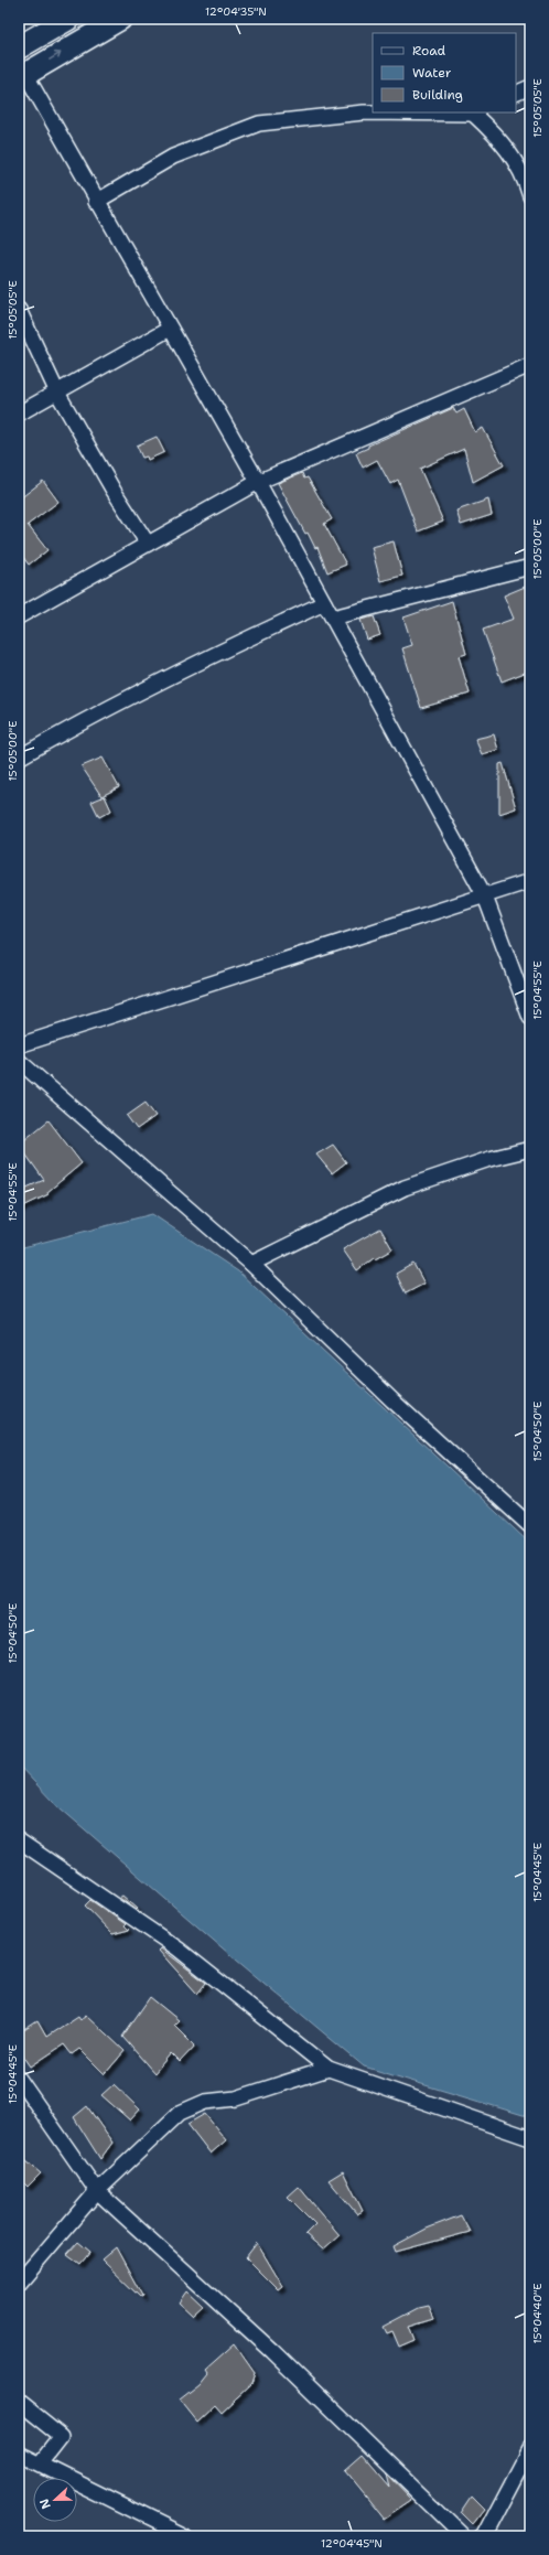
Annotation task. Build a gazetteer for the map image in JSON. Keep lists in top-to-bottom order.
{
  "legend": ["Road", "Water", "Building"],
  "north": "left",
  "coordinates": [
    "12°04'35\"N",
    "15°05'05\"E",
    "15°05'00\"E",
    "15°04'55\"E",
    "15°04'50\"E",
    "15°04'45\"E",
    "15°04'40\"E",
    "12°04'45\"N"
  ]
}
